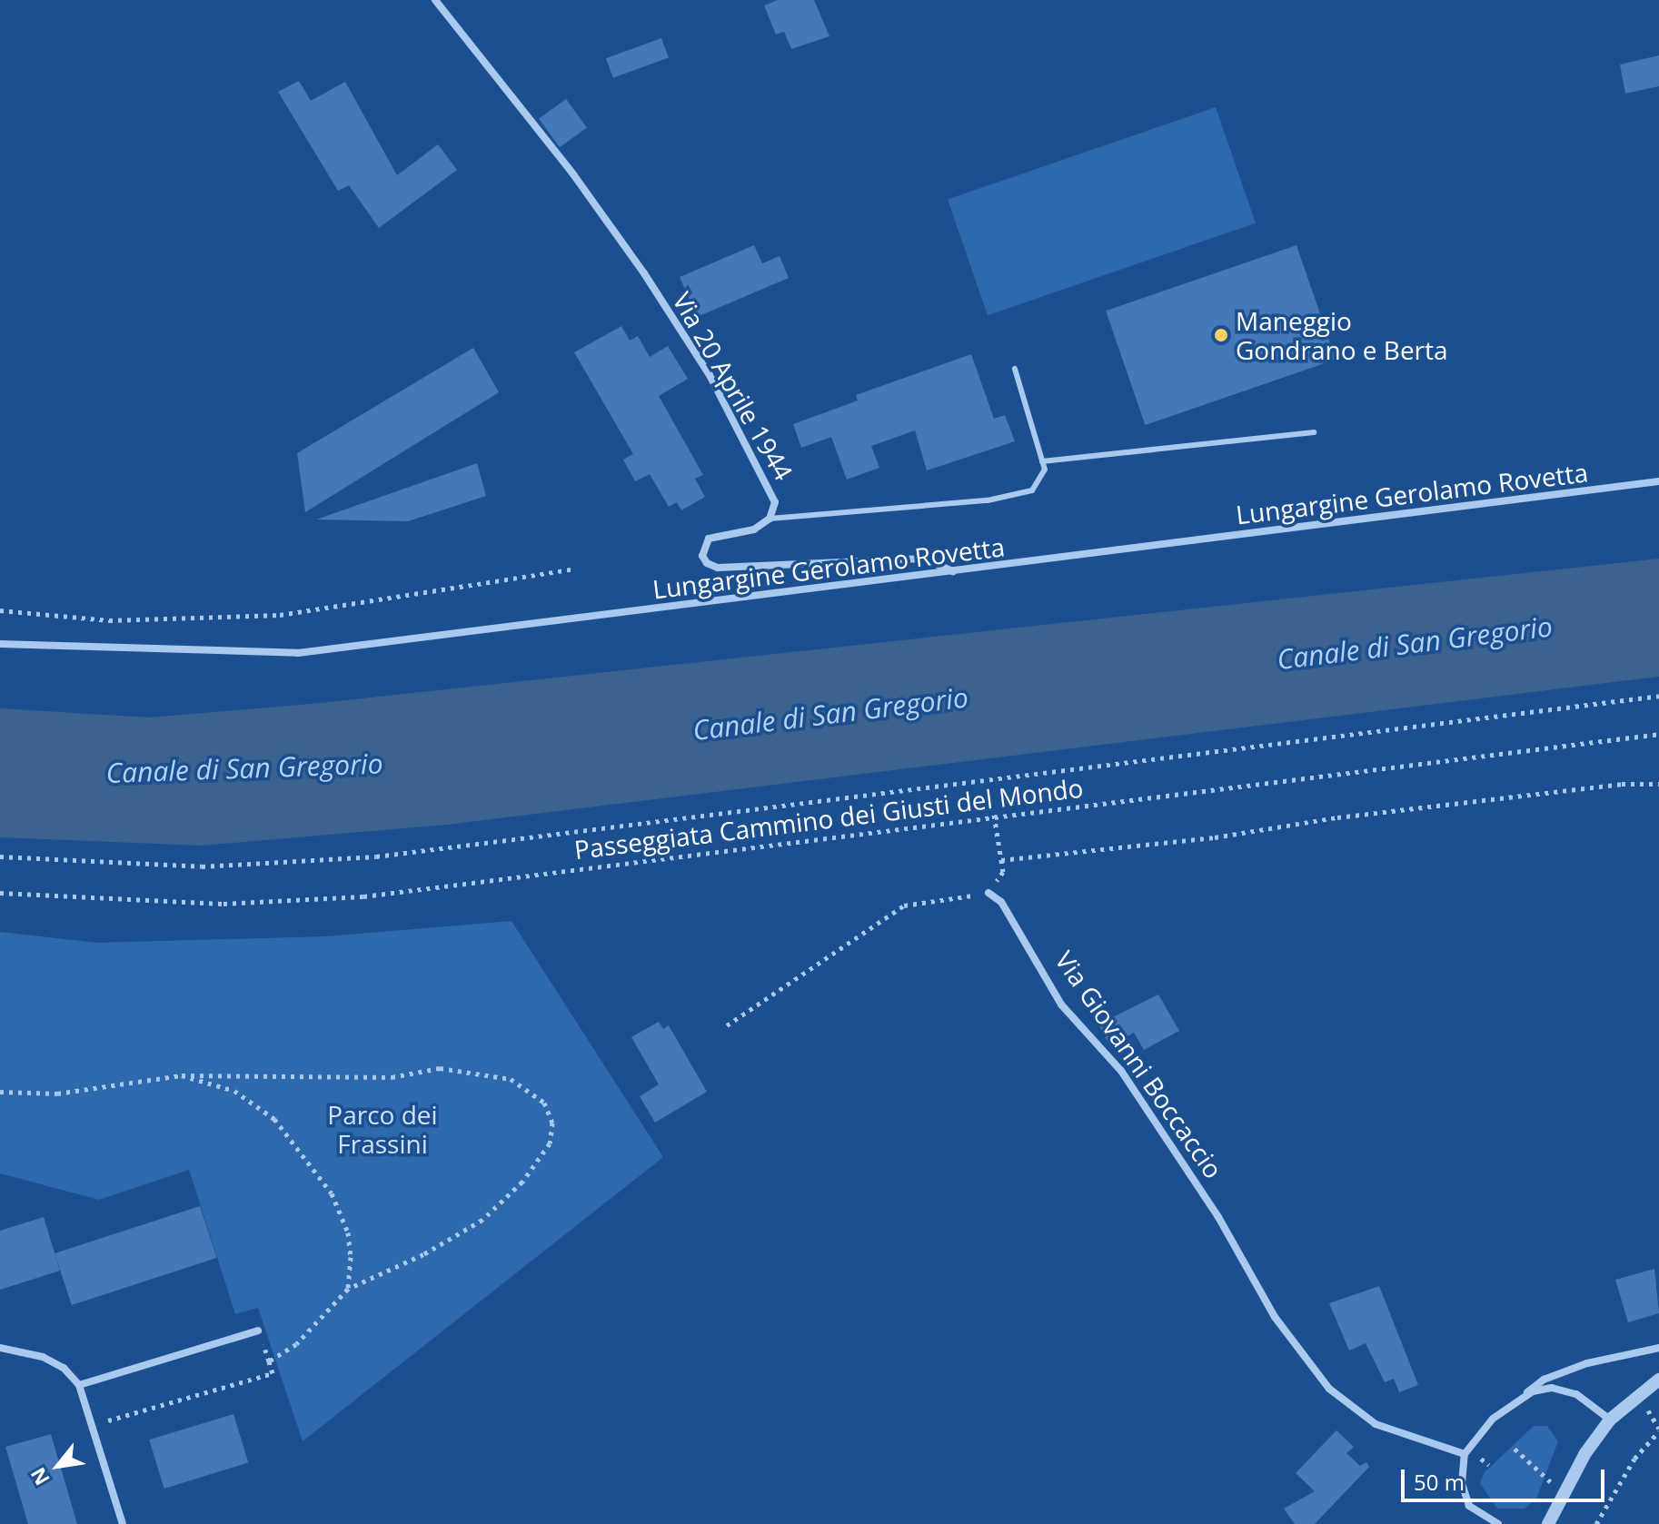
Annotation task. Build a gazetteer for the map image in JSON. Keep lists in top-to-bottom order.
{
  "streets": {
    "street": ["Via 20 Aprile 1944", "Lungargine Gerolamo Rovetta", "Via Giovanni Boccaccio"],
    "path": ["Passeggiata Cammino dei Giusti del Mondo"]
  },
  "crossings": [
    ["Via 20 Aprile 1944", "Lungargine Gerolamo Rovetta"]
  ],
  "water": ["Canale di San Gregorio"],
  "parks": ["Parco dei Frassini"],
  "places": ["Maneggio Gondrano e Berta"],
  "scale_bar": "50 m",
  "north": "bottom left"
}
